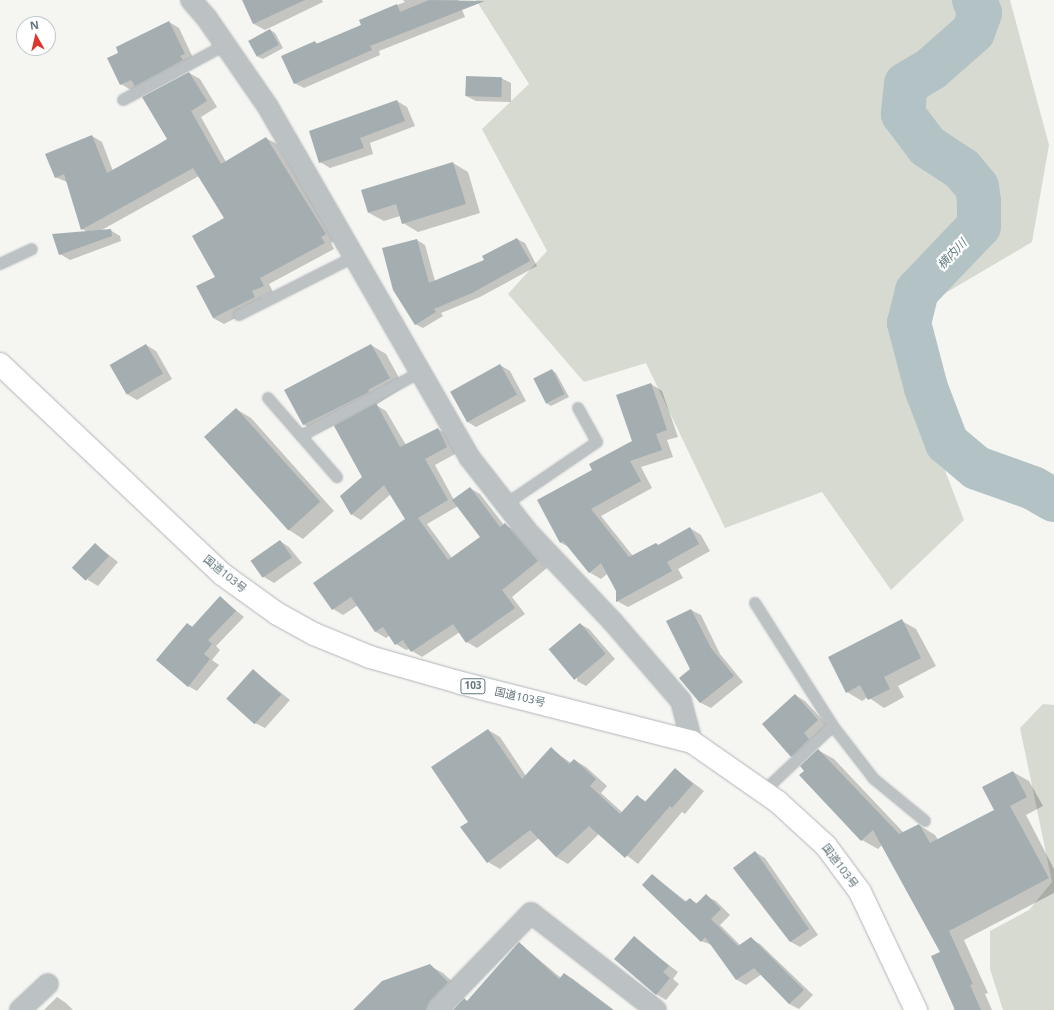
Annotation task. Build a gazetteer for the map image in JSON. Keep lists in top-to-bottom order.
{
  "streets": {
    "highway": ["国道103号", "103"]
  },
  "water": ["横内川"],
  "north": "top"
}
